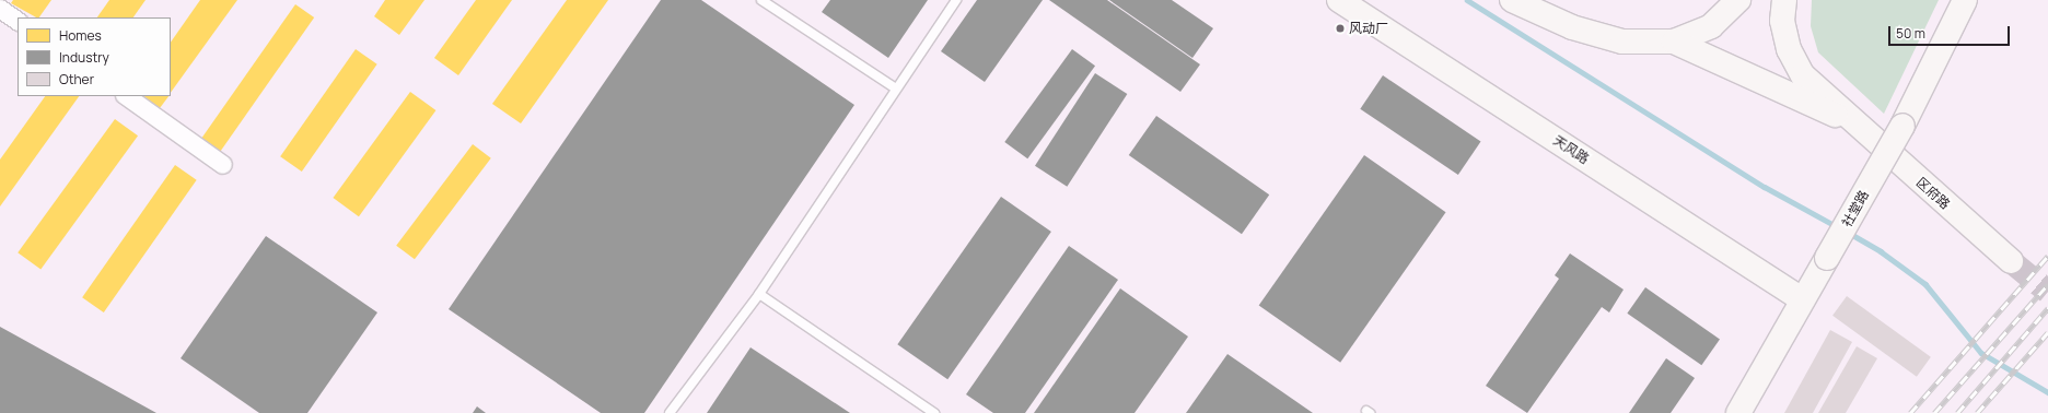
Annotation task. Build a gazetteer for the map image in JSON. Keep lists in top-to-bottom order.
{
  "streets": {
    "main road": ["天风路", "区府路", "社堂路"]
  },
  "crossings": [
    ["天风路", "社堂路"]
  ],
  "places": ["风动厂"],
  "legend": ["Homes", "Industry", "Other"],
  "scale_bar": "50 m"
}
